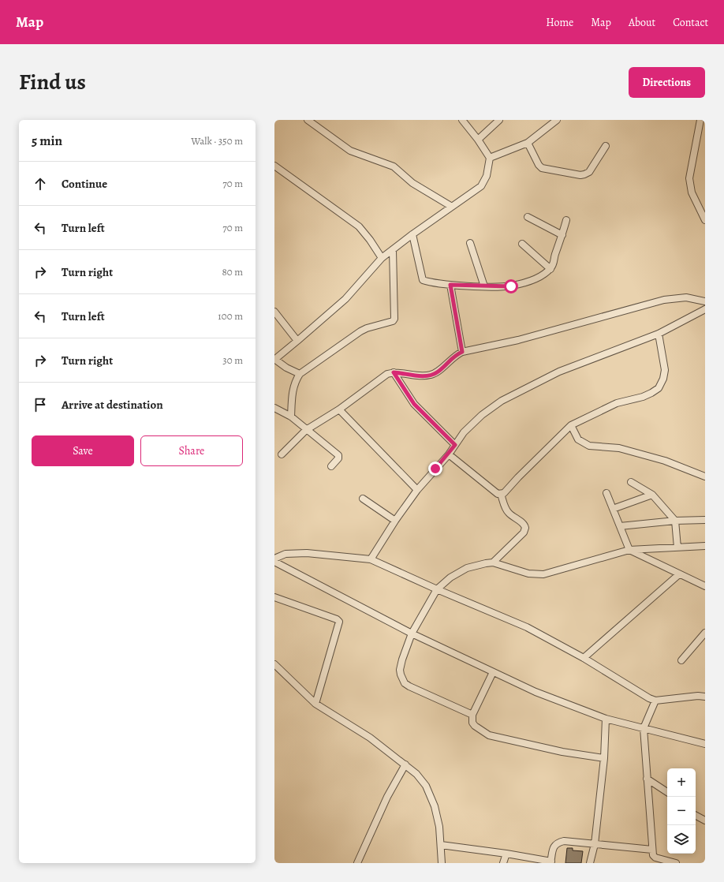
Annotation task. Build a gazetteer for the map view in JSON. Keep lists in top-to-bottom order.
{
  "page": {
    "header": "Map",
    "nav": [
      "Home",
      "Map",
      "About",
      "Contact"
    ],
    "title": "Find us",
    "buttons": [
      "Directions",
      ["Save", "Share"]
    ],
    "heading": ["5 min", "Walk · 350 m"],
    "list": [
      ["Continue", "70 m"],
      ["Turn left", "70 m"],
      ["Turn right", "80 m"],
      ["Turn left", "100 m"],
      ["Turn right", "30 m"],
      "Arrive at destination"
    ],
    "map_buttons": ["+", "−"]
  }
}
